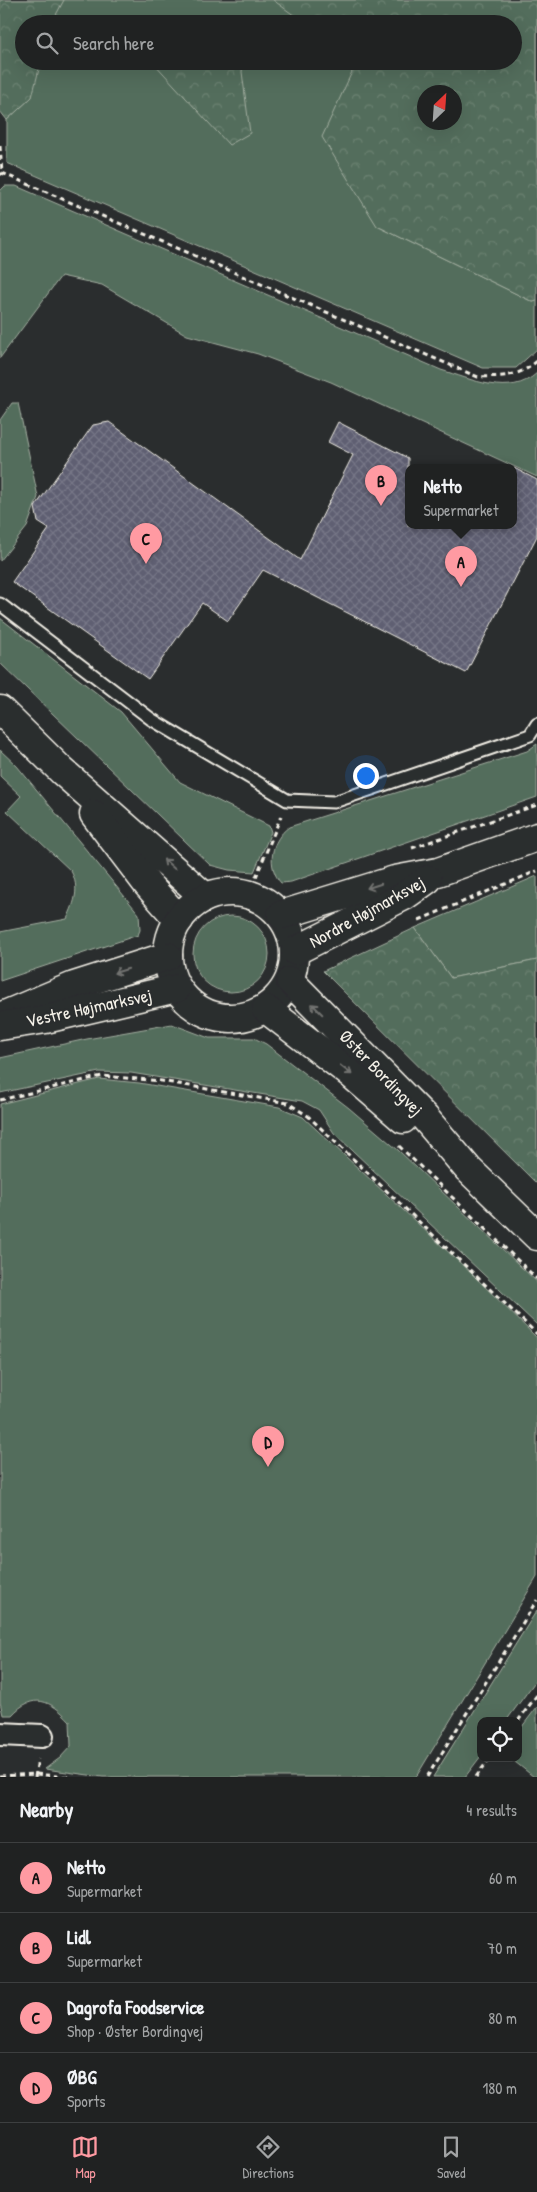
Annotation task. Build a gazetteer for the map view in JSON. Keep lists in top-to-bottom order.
{
  "streets": {
    "street": ["Nordre Højmarksvej", "Vestre Højmarksvej", "Øster Bordingvej"]
  },
  "crossings": [
    ["Nordre Højmarksvej", "Vestre Højmarksvej"],
    ["Nordre Højmarksvej", "Øster Bordingvej"],
    ["Vestre Højmarksvej", "Øster Bordingvej"]
  ],
  "north": "top right",
  "page": {
    "search": "Search here",
    "popup": ["Netto", "Supermarket"],
    "pins": [
      "B",
      "C",
      "A",
      "D"
    ],
    "heading": ["Nearby", "4 results"],
    "list": [
      {
        "mark": "A",
        "name": "Netto",
        "note": "Supermarket",
        "value": "60 m"
      },
      {
        "mark": "B",
        "name": "Lidl",
        "note": "Supermarket",
        "value": "70 m"
      },
      {
        "mark": "C",
        "name": "Dagrofa Foodservice",
        "note": "Shop · Øster Bordingvej",
        "value": "80 m"
      },
      {
        "mark": "D",
        "name": "ØBG",
        "note": "Sports",
        "value": "180 m"
      }
    ],
    "nav": ["Map", "Directions", "Saved"]
  }
}
